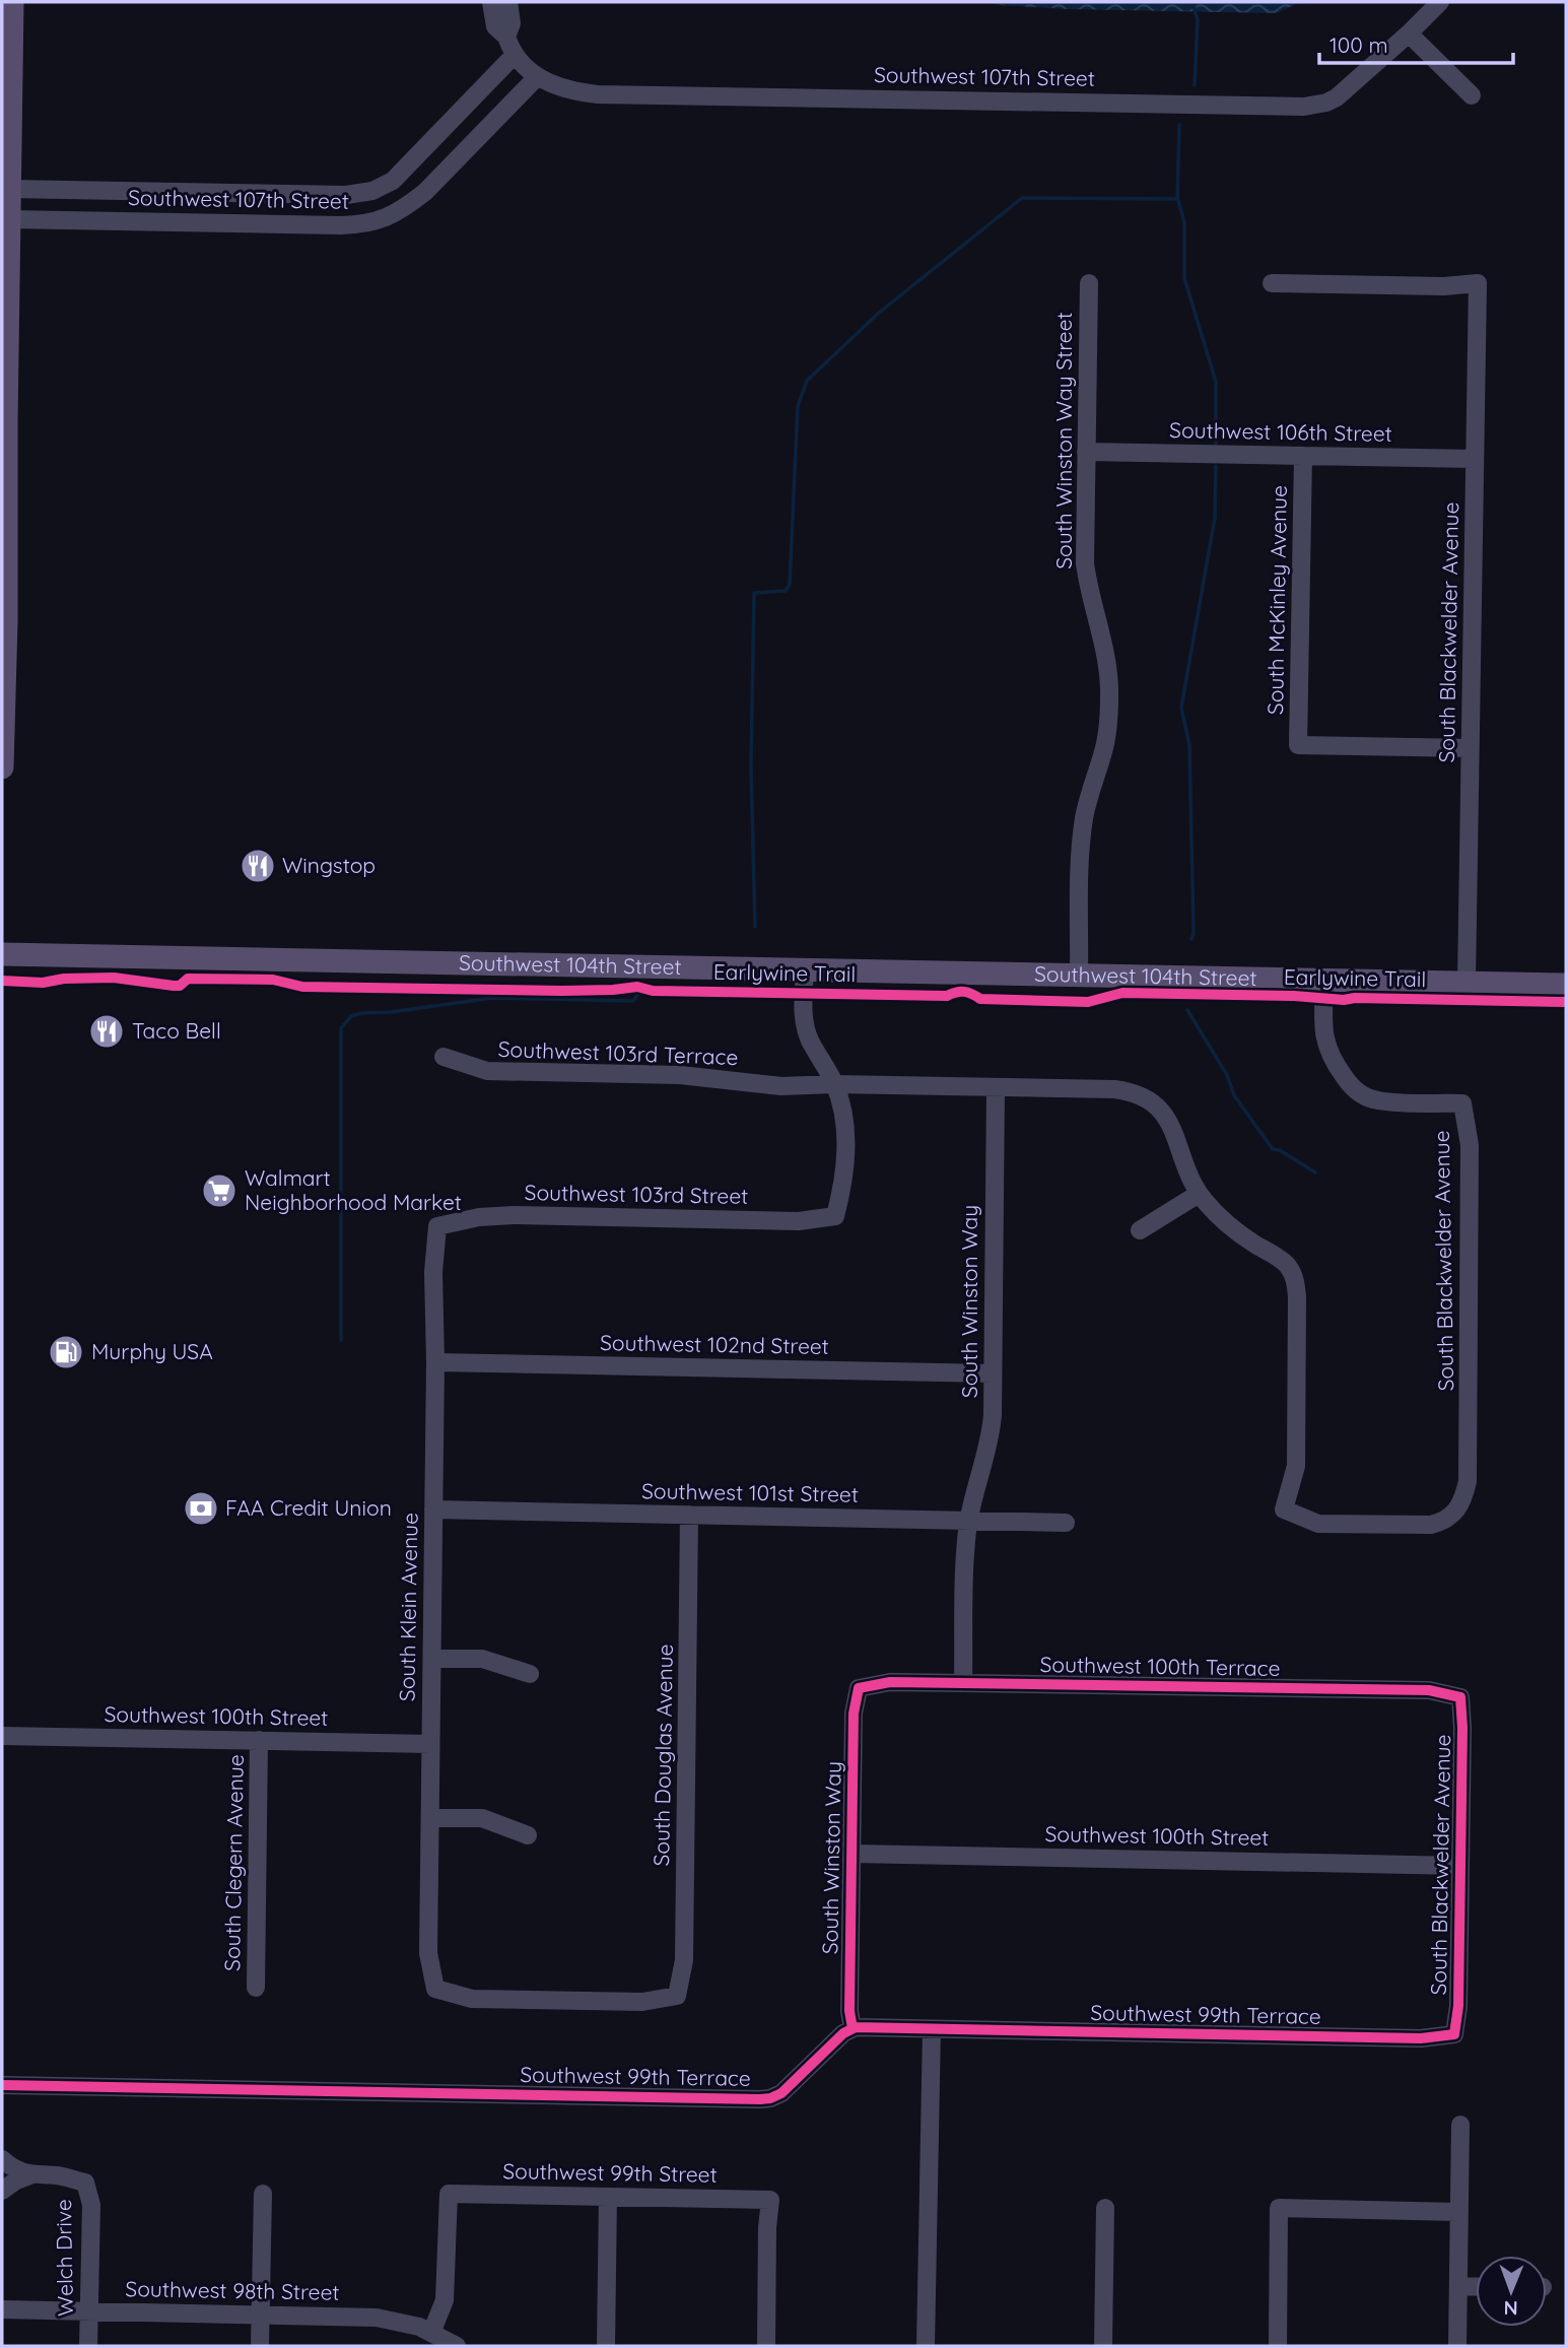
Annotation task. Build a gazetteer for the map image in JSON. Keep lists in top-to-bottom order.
{
  "streets": {
    "main road": ["Southwest 104th Street"],
    "street": [
      "Southwest 107th Street",
      "Southwest 106th Street",
      "South Winston Way Street",
      "South McKinley Avenue",
      "South Blackwelder Avenue",
      "Southwest 103rd Terrace",
      "Southwest 103rd Street",
      "South Winston Way",
      "Southwest 102nd Street",
      "Southwest 101st Street",
      "South Klein Avenue",
      "Southwest 100th Terrace",
      "Southwest 100th Street",
      "South Douglas Avenue",
      "South Clegern Avenue",
      "Southwest 99th Terrace",
      "Southwest 99th Street",
      "Welch Drive",
      "Southwest 98th Street"
    ],
    "cycle path": ["Earlywine Trail"]
  },
  "crossings": [
    ["Southwest 106th Street", "South Winston Way Street"],
    ["Southwest 106th Street", "South McKinley Avenue"],
    ["Southwest 106th Street", "South Blackwelder Avenue"],
    ["South Winston Way Street", "Southwest 104th Street"],
    ["South McKinley Avenue", "South Blackwelder Avenue"],
    ["South Blackwelder Avenue", "Southwest 104th Street"],
    ["South Blackwelder Avenue", "Southwest 100th Terrace"],
    ["South Blackwelder Avenue", "Southwest 100th Street"],
    ["South Blackwelder Avenue", "Southwest 99th Terrace"],
    ["Southwest 103rd Terrace", "Southwest 103rd Street"],
    ["Southwest 103rd Street", "South Klein Avenue"],
    ["South Winston Way", "Southwest 102nd Street"],
    ["South Winston Way", "Southwest 101st Street"],
    ["South Winston Way", "Southwest 100th Terrace"],
    ["South Winston Way", "Southwest 100th Street"],
    ["South Winston Way", "Southwest 99th Terrace"],
    ["Southwest 102nd Street", "South Klein Avenue"],
    ["Southwest 101st Street", "South Klein Avenue"],
    ["Southwest 101st Street", "South Douglas Avenue"],
    ["South Klein Avenue", "Southwest 100th Street"],
    ["South Klein Avenue", "South Douglas Avenue"],
    ["Southwest 100th Street", "South Clegern Avenue"],
    ["Southwest 99th Street", "Southwest 98th Street"],
    ["Welch Drive", "Southwest 98th Street"]
  ],
  "places": {
    "restaurant": ["Wingstop", "Taco Bell"],
    "supermarket": ["Walmart Neighborhood Market"],
    "fuel station": ["Murphy USA"],
    "bank": ["FAA Credit Union"]
  },
  "scale_bar": "100 m",
  "north": "bottom"
}
